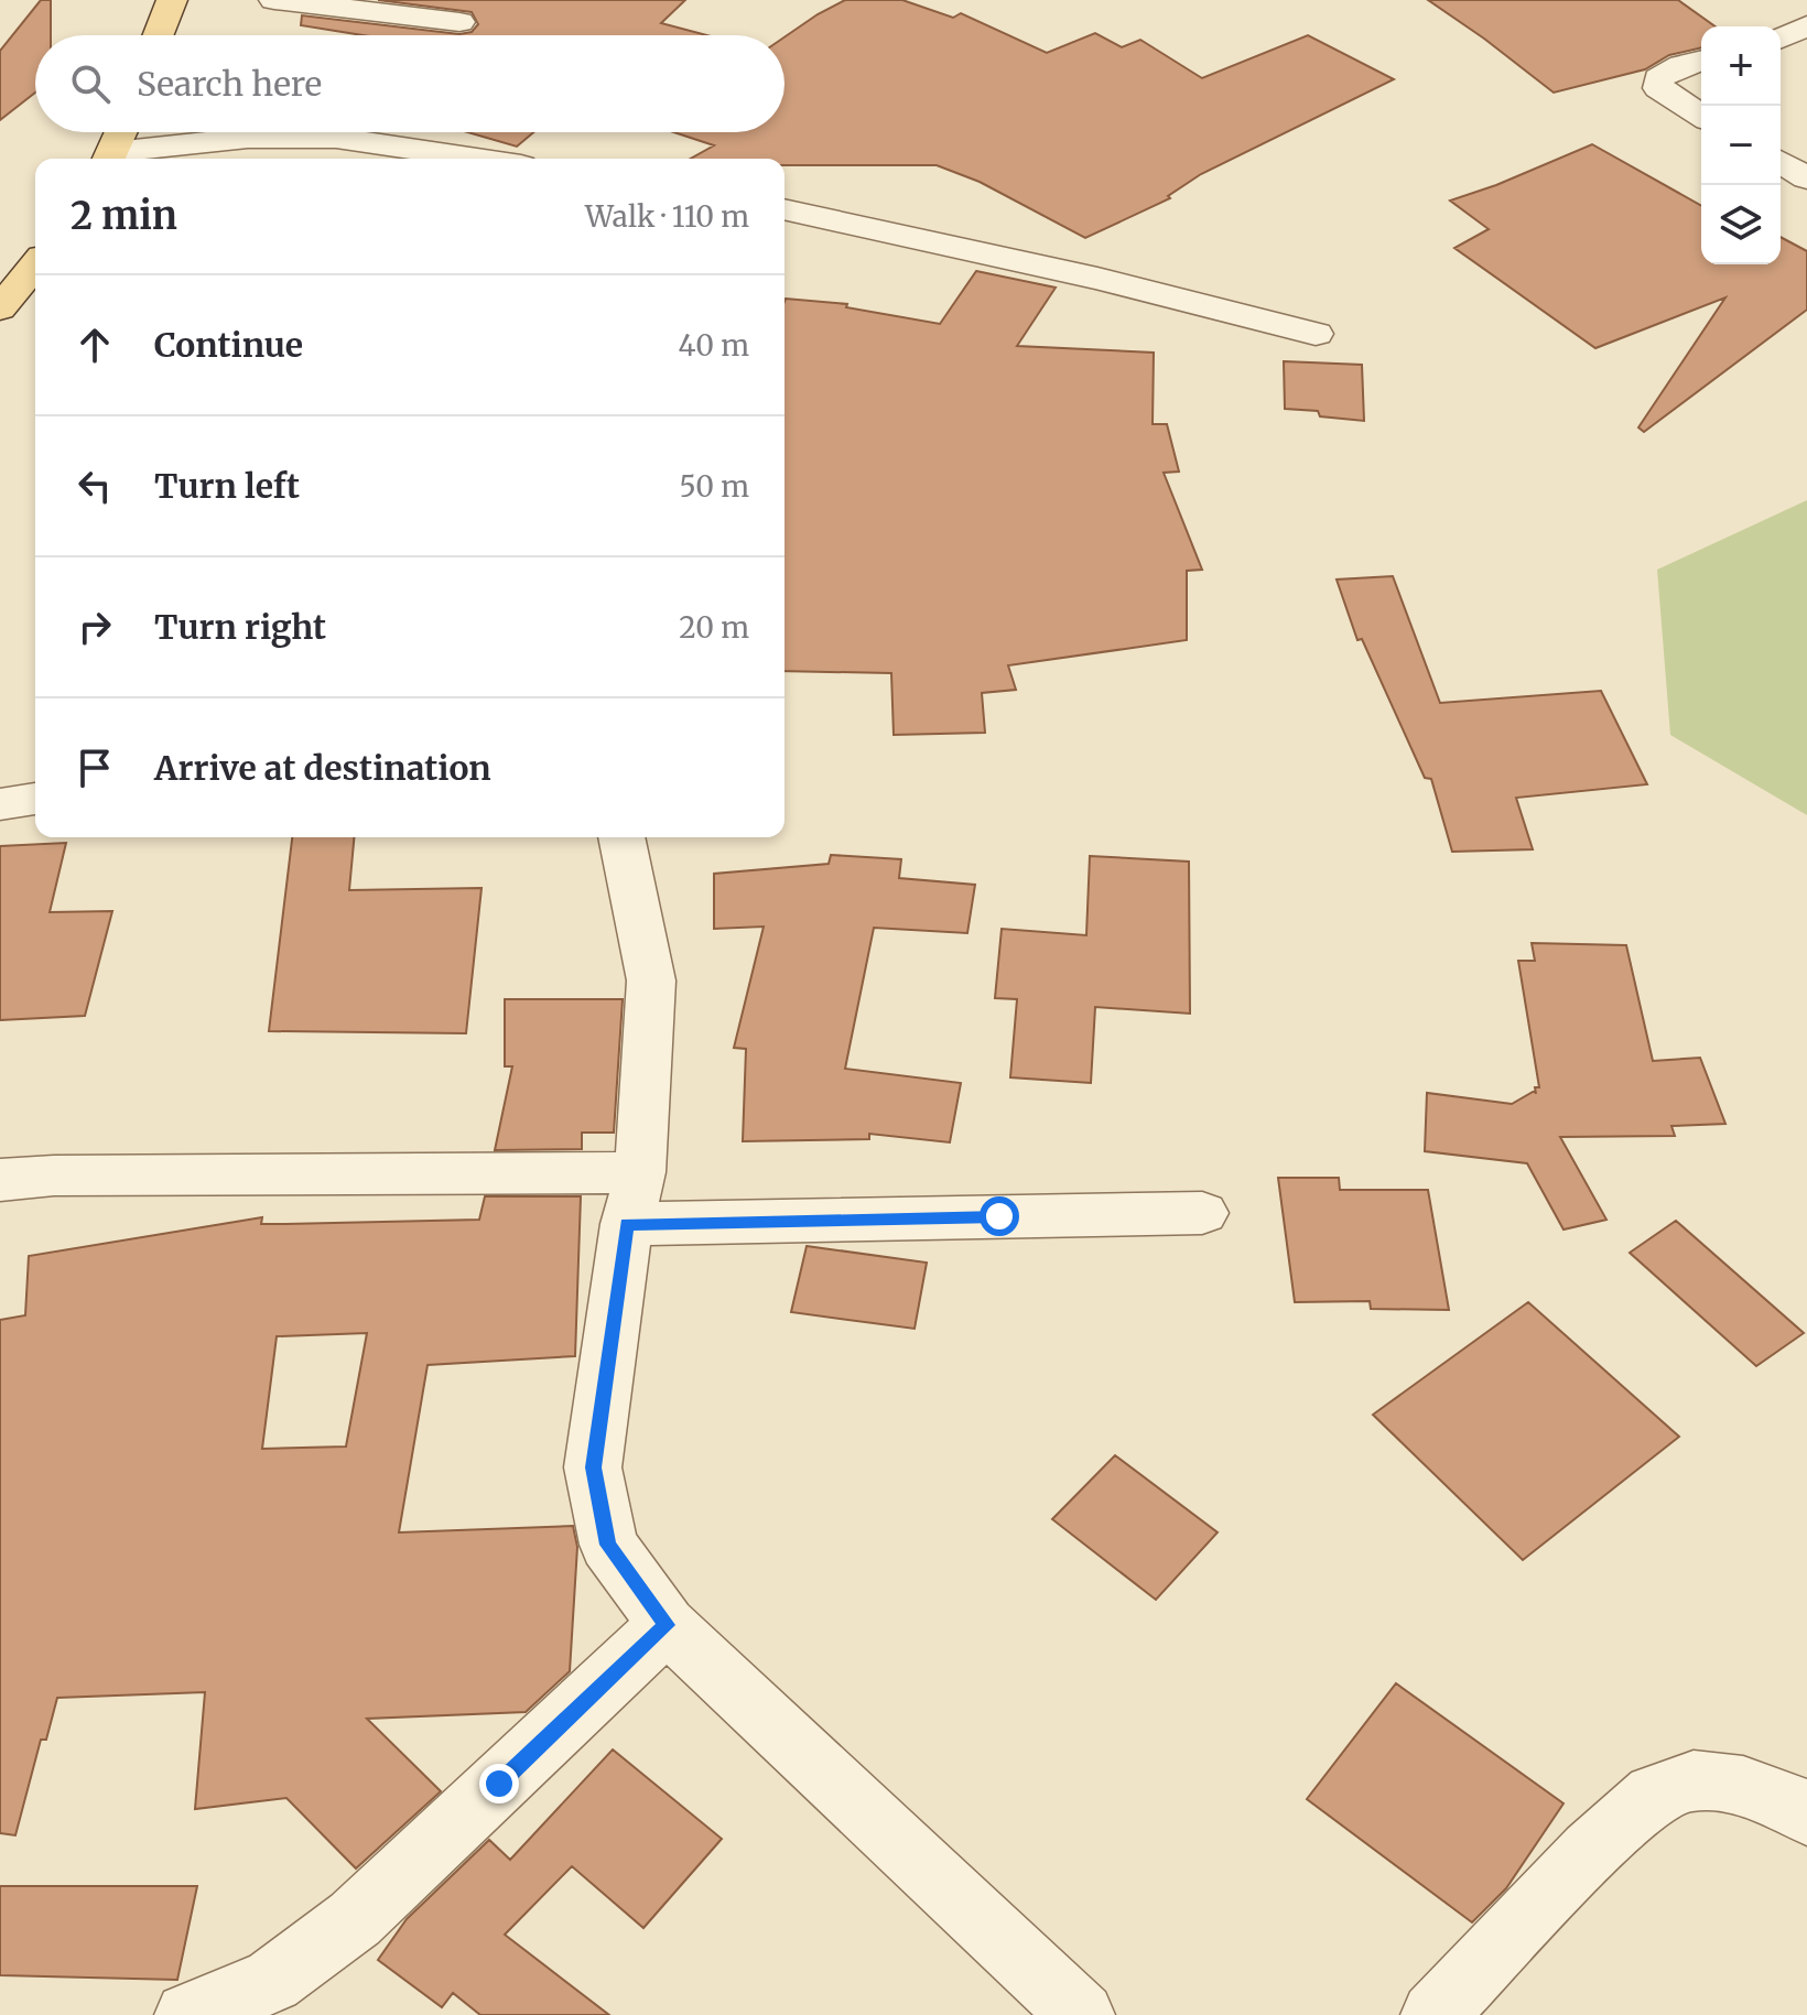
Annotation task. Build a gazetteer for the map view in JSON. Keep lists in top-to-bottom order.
{
  "page": {
    "map_buttons": ["+", "−"],
    "search": "Search here",
    "heading": ["2 min", "Walk · 110 m"],
    "list": [
      ["Continue", "40 m"],
      ["Turn left", "50 m"],
      ["Turn right", "20 m"],
      "Arrive at destination"
    ]
  }
}
